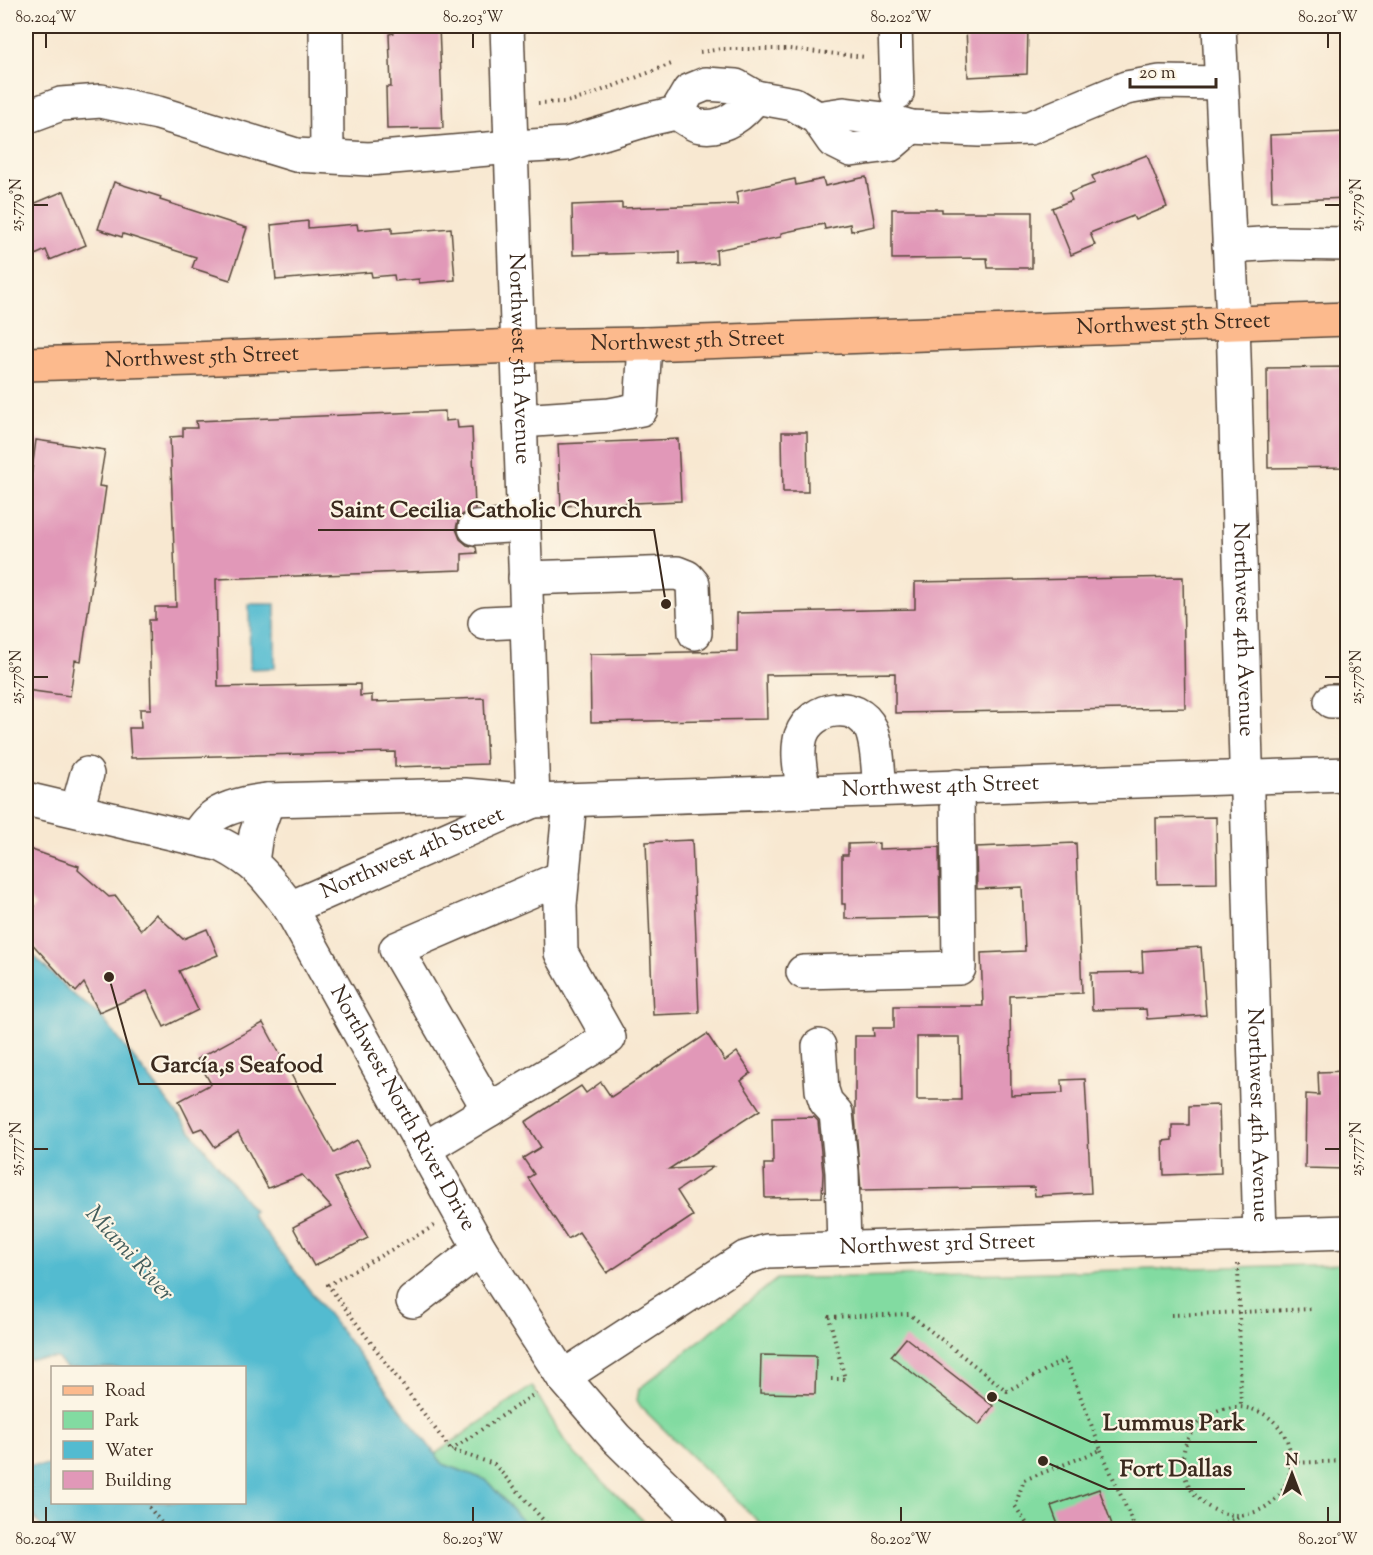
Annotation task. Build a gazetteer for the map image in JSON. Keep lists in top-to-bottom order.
{
  "streets": {
    "main road": ["Northwest 5th Street"],
    "street": [
      "Northwest 5th Avenue",
      "Northwest 4th Avenue",
      "Northwest 4th Street",
      "Northwest North River Drive",
      "Northwest 3rd Street"
    ]
  },
  "crossings": [
    ["Northwest 5th Street", "Northwest 5th Avenue"],
    ["Northwest 5th Street", "Northwest 4th Avenue"],
    ["Northwest 5th Avenue", "Northwest 4th Street"],
    ["Northwest 4th Avenue", "Northwest 4th Street"],
    ["Northwest 4th Avenue", "Northwest 3rd Street"],
    ["Northwest 4th Street", "Northwest North River Drive"],
    ["Northwest North River Drive", "Northwest 3rd Street"]
  ],
  "water": ["Miami River"],
  "places": [
    "Saint Cecilia Catholic Church",
    "García,s Seafood",
    "Lummus Park",
    "Fort Dallas"
  ],
  "legend": [
    "Road",
    "Park",
    "Water",
    "Building"
  ],
  "scale_bar": "20 m",
  "north": "top",
  "coordinates": [
    "80.204°W",
    "80.203°W",
    "80.202°W",
    "80.201°W",
    "25.779°N",
    "25.778°N",
    "25.777°N"
  ]
}
